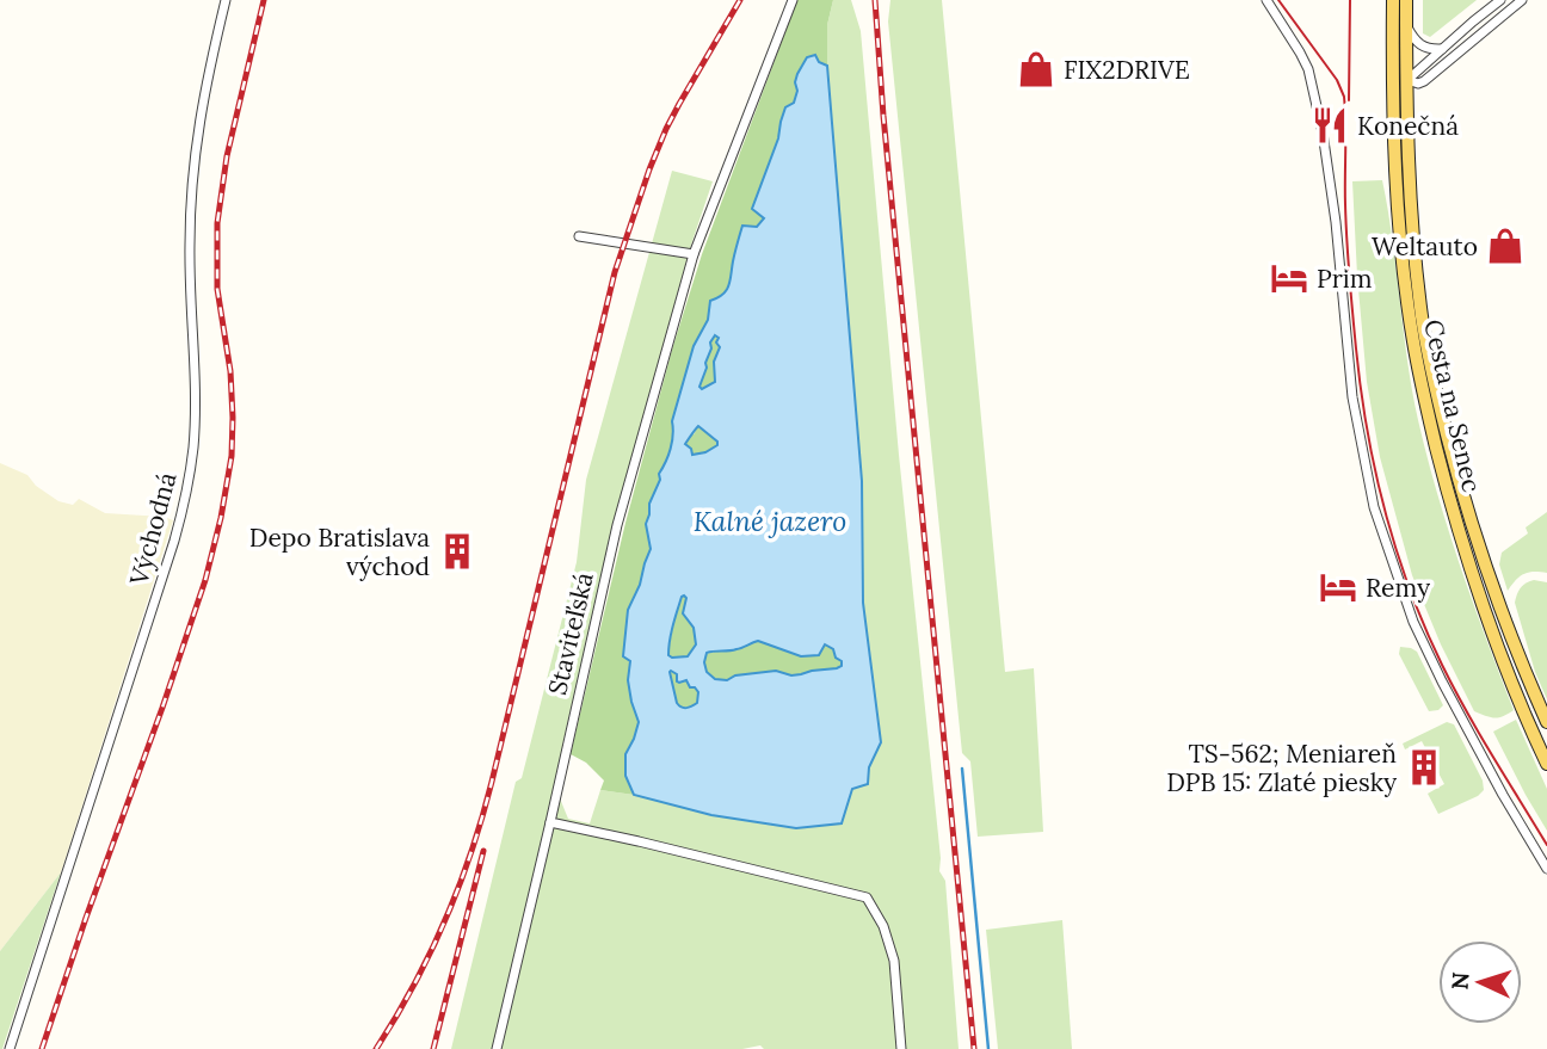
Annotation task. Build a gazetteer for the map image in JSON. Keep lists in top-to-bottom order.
{
  "streets": {
    "main road": ["Cesta na Senec"],
    "street": ["Východná", "Staviteľská"]
  },
  "water": ["Kalné jazero"],
  "places": {
    "shop": ["FIX2DRIVE", "Weltauto"],
    "restaurant": ["Konečná"],
    "hotel": ["Prim", "Remy"],
    "building": ["Depo Bratislava východ", "TS-562; Meniareň DPB 15: Zlaté piesky"]
  },
  "north": "left"
}
